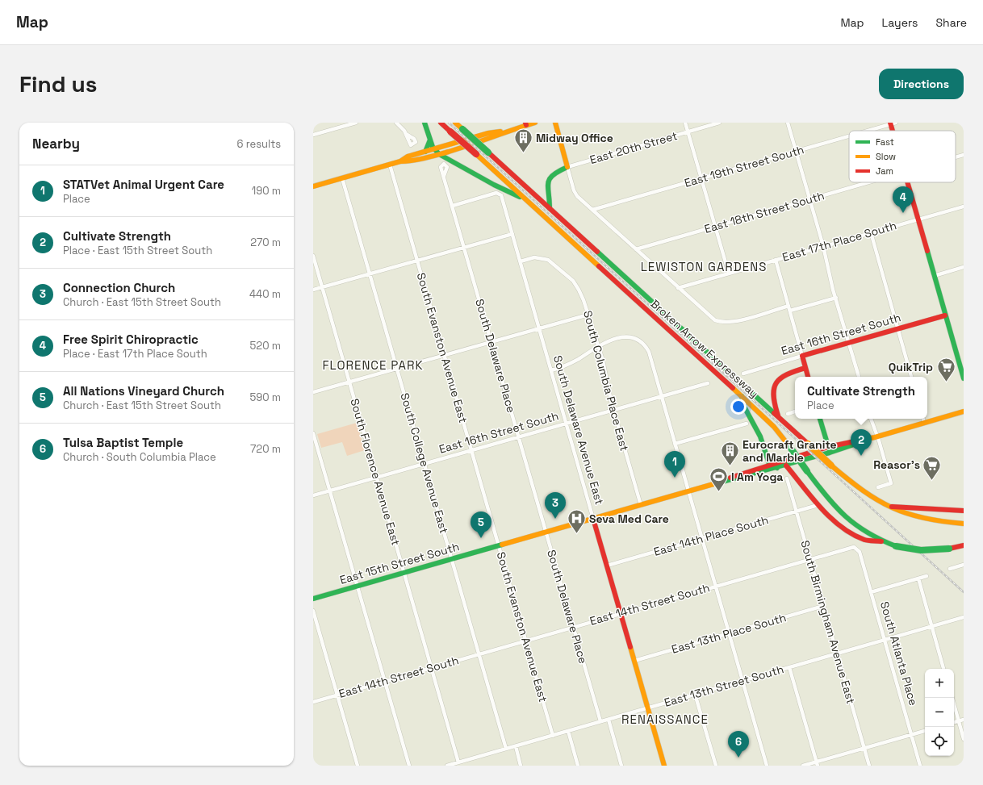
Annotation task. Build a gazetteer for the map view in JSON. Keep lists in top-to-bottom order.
{
  "streets": {
    "main road": [
      "East 16th Street South",
      "Broken Arrow Expressway",
      "South Delaware Avenue East",
      "East 15th Street South"
    ],
    "street": [
      "East 20th Street",
      "East 19th Street South",
      "East 18th Street South",
      "East 17th Place South",
      "South Evanston Avenue East",
      "South Delaware Place",
      "South Columbia Place East",
      "South College Avenue East",
      "South Florence Avenue East",
      "East 14th Place South",
      "East 14th Street South",
      "South Birmingham Avenue East",
      "East 13th Place South",
      "South Atlanta Place",
      "East 13th Street South"
    ]
  },
  "crossings": [
    ["East 16th Street South", "South Evanston Avenue East"],
    ["East 16th Street South", "South Delaware Place"],
    ["East 16th Street South", "South Columbia Place East"],
    ["East 16th Street South", "South Delaware Avenue East"],
    ["East 16th Street South", "South College Avenue East"],
    ["East 16th Street South", "South Florence Avenue East"],
    ["South Evanston Avenue East", "East 15th Street South"],
    ["South Evanston Avenue East", "East 14th Street South"],
    ["South Evanston Avenue East", "East 13th Street South"],
    ["South Delaware Place", "South Delaware Avenue East"],
    ["South Delaware Place", "East 15th Street South"],
    ["South Delaware Place", "East 14th Street South"],
    ["South Delaware Place", "East 13th Street South"],
    ["South Columbia Place East", "South Delaware Avenue East"],
    ["South Columbia Place East", "East 15th Street South"],
    ["South Delaware Avenue East", "East 14th Place South"],
    ["South Delaware Avenue East", "East 15th Street South"],
    ["South Delaware Avenue East", "East 14th Street South"],
    ["South Delaware Avenue East", "East 13th Place South"],
    ["South Delaware Avenue East", "East 13th Street South"],
    ["South College Avenue East", "East 15th Street South"],
    ["South College Avenue East", "East 14th Street South"],
    ["South College Avenue East", "East 13th Street South"],
    ["South Florence Avenue East", "East 15th Street South"],
    ["South Florence Avenue East", "East 14th Street South"],
    ["South Florence Avenue East", "East 13th Street South"],
    ["East 14th Place South", "South Birmingham Avenue East"],
    ["East 14th Street South", "South Birmingham Avenue East"],
    ["East 14th Street South", "South Atlanta Place"],
    ["South Birmingham Avenue East", "East 13th Place South"],
    ["South Birmingham Avenue East", "East 13th Street South"],
    ["South Atlanta Place", "East 13th Street South"]
  ],
  "districts": ["LEWISTON GARDENS", "FLORENCE PARK", "RENAISSANCE"],
  "places": {
    "building": ["Midway Office", "Eurocraft Granite and Marble"],
    "supermarket": ["QuikTrip", "Reasor's"],
    "sports": ["I Am Yoga"],
    "hospital": ["Seva Med Care"]
  },
  "legend": ["Fast", "Slow", "Jam"],
  "page": {
    "header": "Map",
    "nav": ["Map", "Layers", "Share"],
    "buttons": "Directions",
    "title": "Find us",
    "heading": ["Nearby", "6 results"],
    "list": [
      {
        "mark": "1",
        "name": "STATVet Animal Urgent Care",
        "note": "Place",
        "value": "190 m"
      },
      {
        "mark": "2",
        "name": "Cultivate Strength",
        "note": "Place · East 15th Street South",
        "value": "270 m"
      },
      {
        "mark": "3",
        "name": "Connection Church",
        "note": "Church · East 15th Street South",
        "value": "440 m"
      },
      {
        "mark": "4",
        "name": "Free Spirit Chiropractic",
        "note": "Place · East 17th Place South",
        "value": "520 m"
      },
      {
        "mark": "5",
        "name": "All Nations Vineyard Church",
        "note": "Church · East 15th Street South",
        "value": "590 m"
      },
      {
        "mark": "6",
        "name": "Tulsa Baptist Temple",
        "note": "Church · South Columbia Place",
        "value": "720 m"
      }
    ],
    "pins": [
      "4",
      "2",
      "1",
      "3",
      "5",
      "6"
    ],
    "popup": ["Cultivate Strength", "Place"],
    "map_buttons": ["+", "−"]
  }
}
